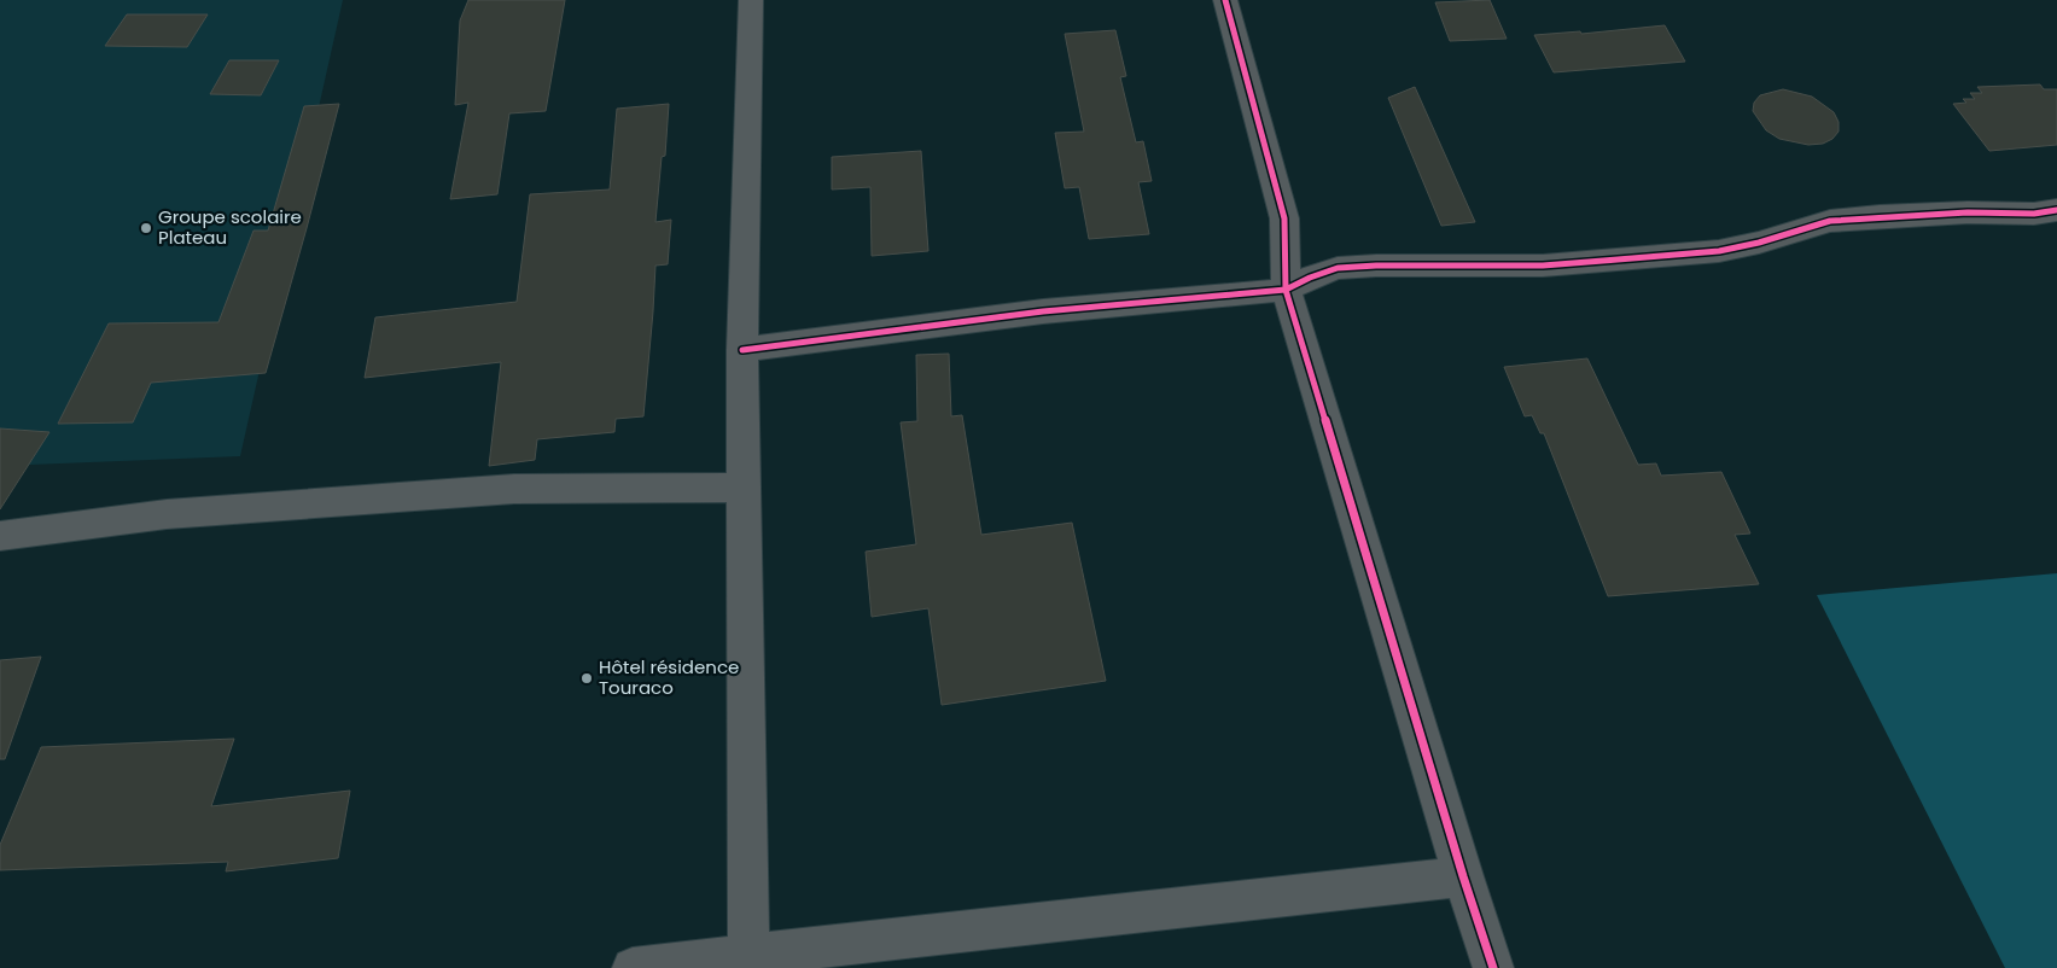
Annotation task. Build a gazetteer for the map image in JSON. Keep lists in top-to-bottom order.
{
  "places": ["Groupe scolaire Plateau", "Hôtel résidence Touraco"]
}
